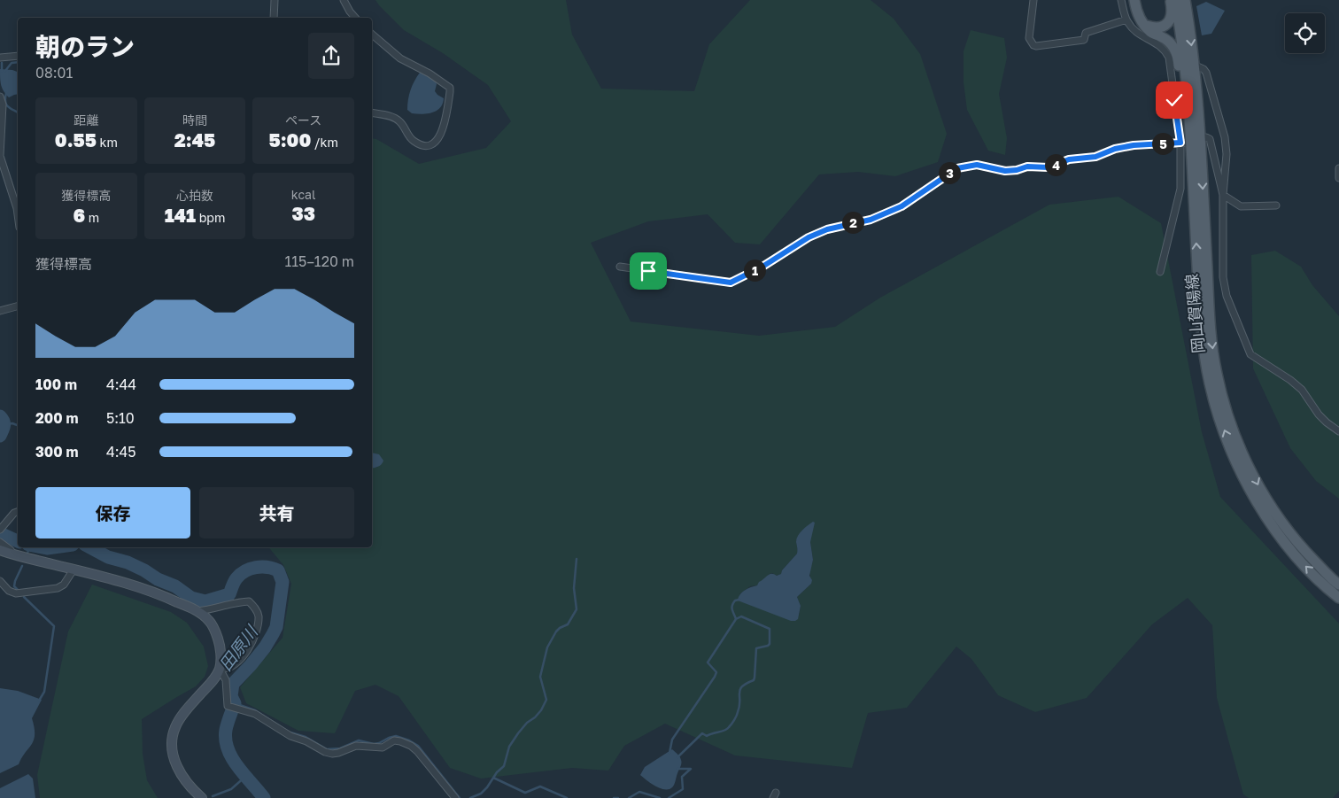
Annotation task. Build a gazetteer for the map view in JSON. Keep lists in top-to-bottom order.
{
  "streets": {
    "main road": ["岡山賀陽線"]
  },
  "water": ["田原川"],
  "page": {
    "heading": ["朝のラン", "08:01"],
    "stats": [
      ["距離", "0.55 km"],
      ["時間", "2:45"],
      ["ペース", "5:00 /km"],
      ["獲得標高", "6 m"],
      ["心拍数", "141 bpm"],
      ["kcal", "33"]
    ],
    "pins": [
      "5",
      "4",
      "3",
      "2",
      "1"
    ],
    "chart": ["獲得標高", "115–120 m"],
    "list": [
      {
        "name": "100 m",
        "note": "4:44"
      },
      {
        "name": "200 m",
        "note": "5:10"
      },
      {
        "name": "300 m",
        "note": "4:45"
      }
    ],
    "buttons": ["保存", "共有"]
  }
}
